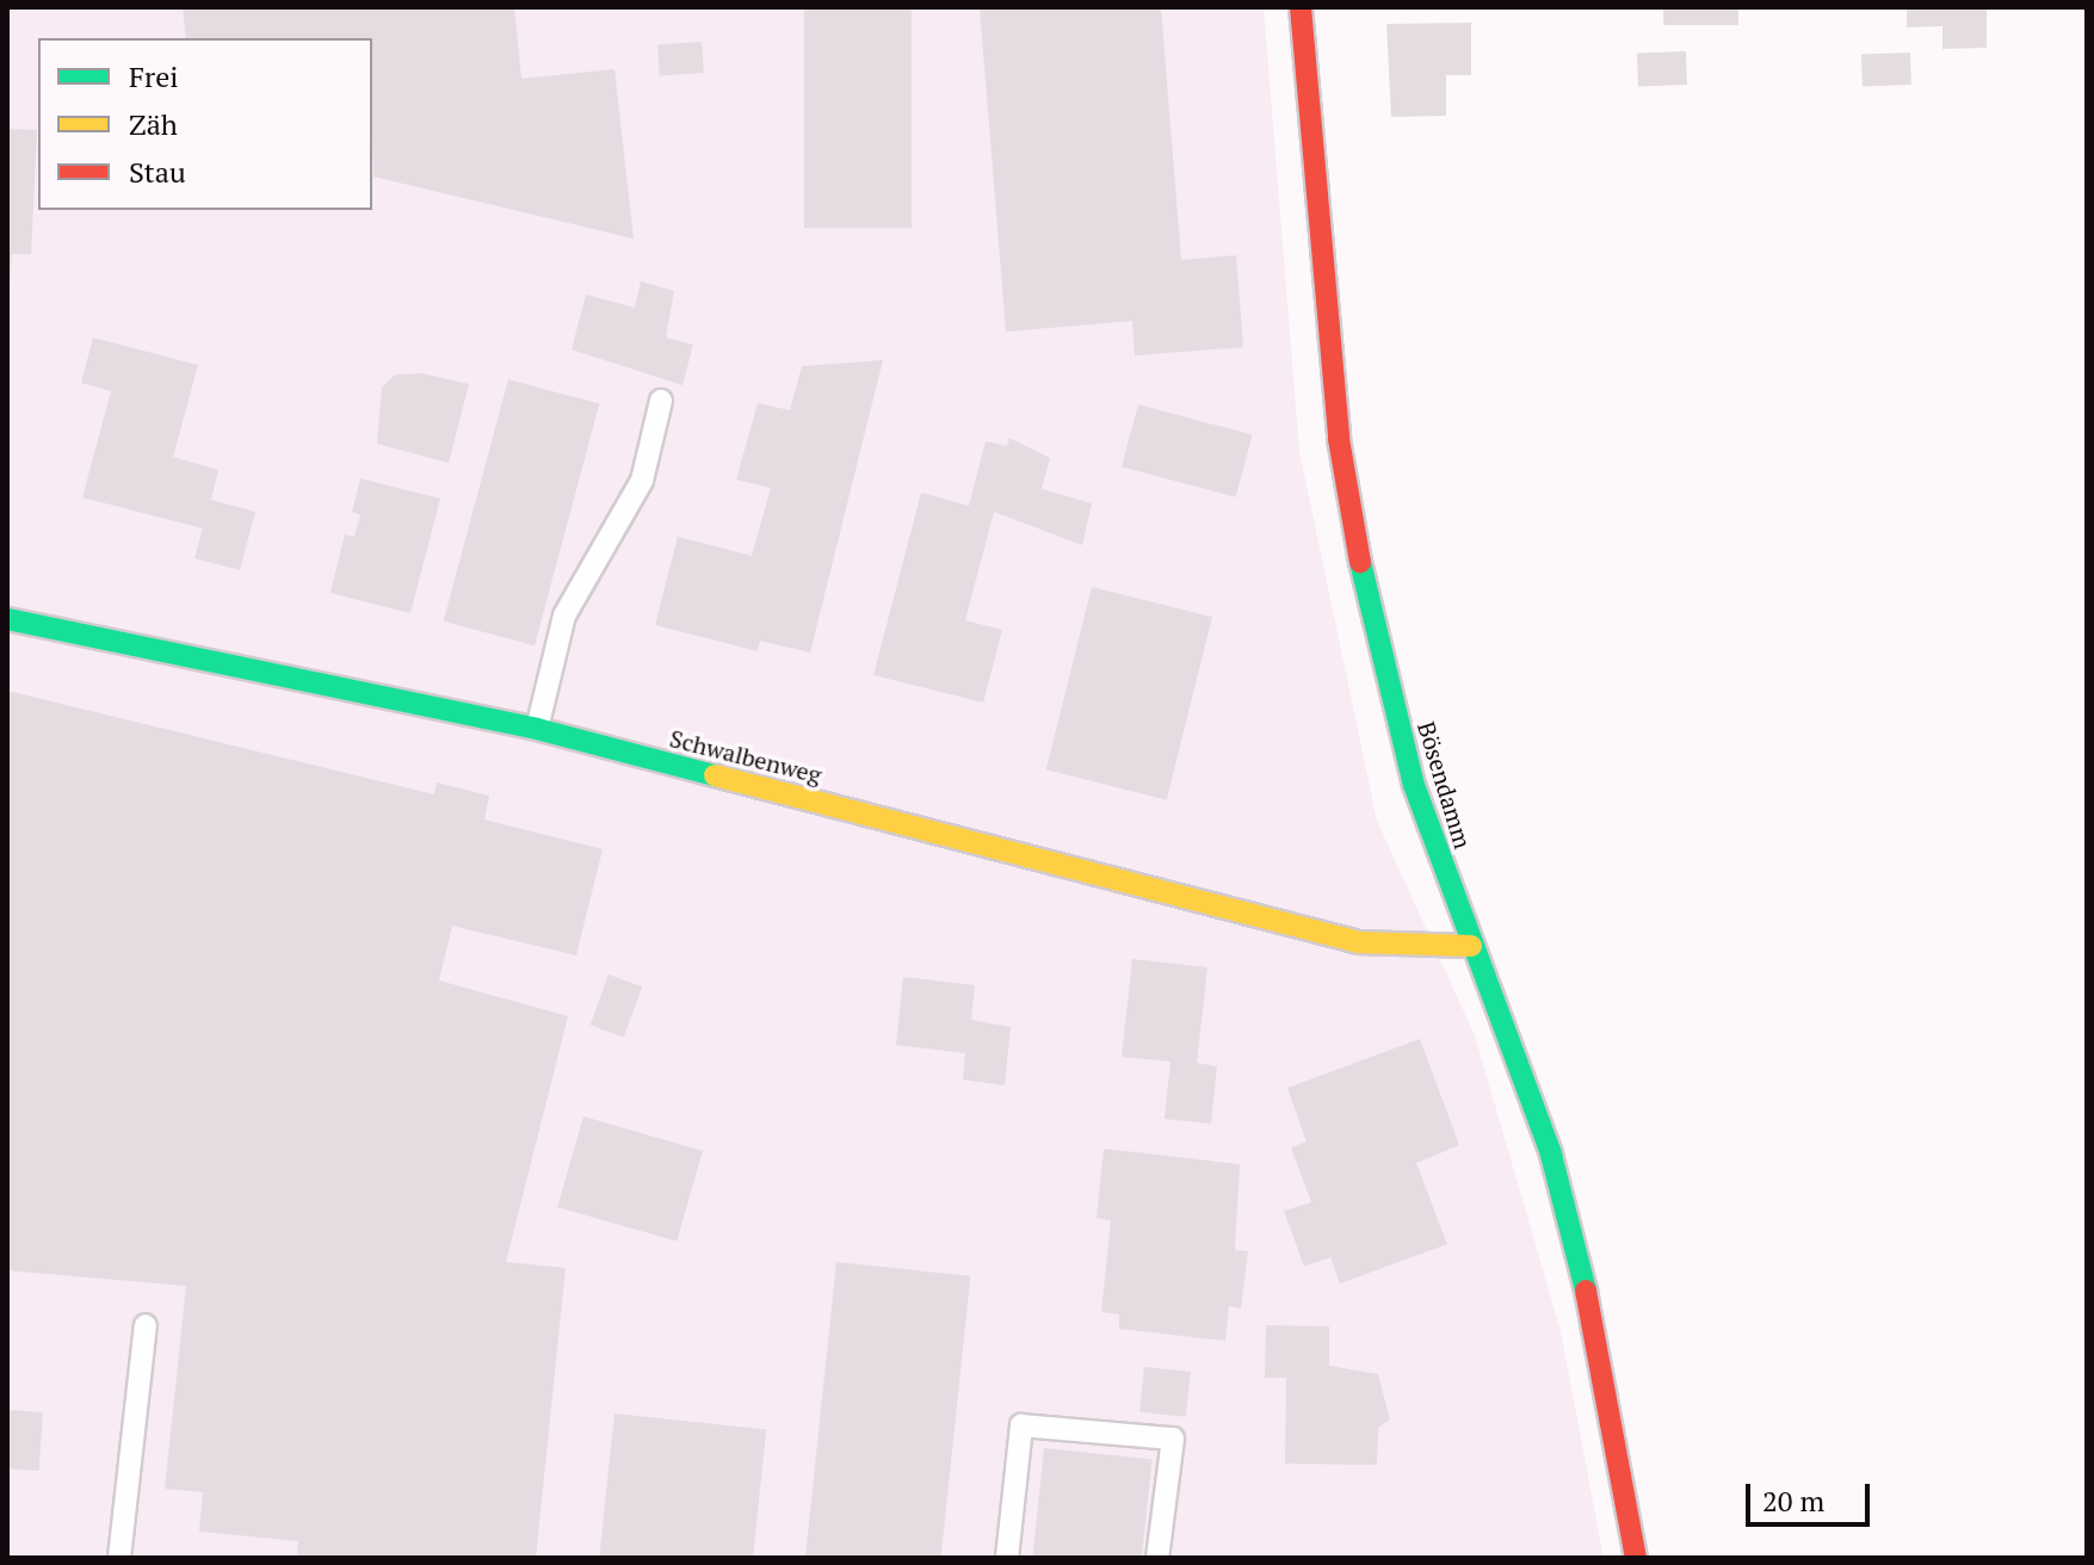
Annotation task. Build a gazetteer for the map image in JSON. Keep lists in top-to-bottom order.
{
  "streets": {
    "street": ["Schwalbenweg", "Bösendamm"]
  },
  "crossings": [
    ["Schwalbenweg", "Bösendamm"]
  ],
  "legend": ["Frei", "Zäh", "Stau"],
  "scale_bar": "20 m"
}
